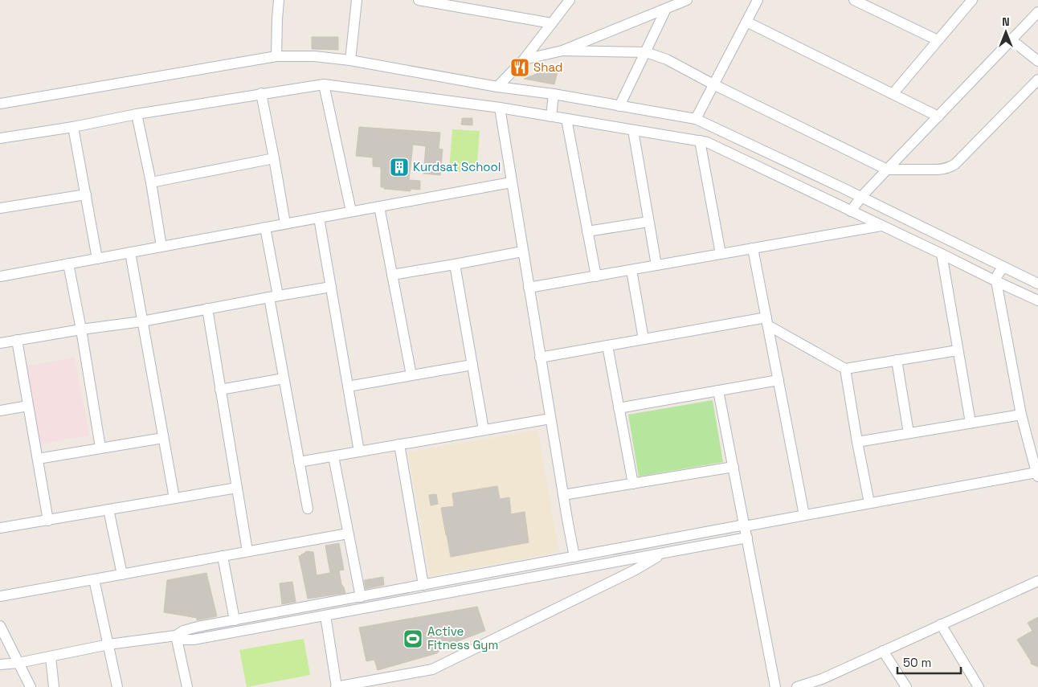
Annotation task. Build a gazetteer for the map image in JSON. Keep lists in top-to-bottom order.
{
  "places": {
    "restaurant": ["Shad"],
    "building": ["Kurdsat School"],
    "sports": ["Active Fitness Gym"]
  },
  "scale_bar": "50 m",
  "north": "top"
}
